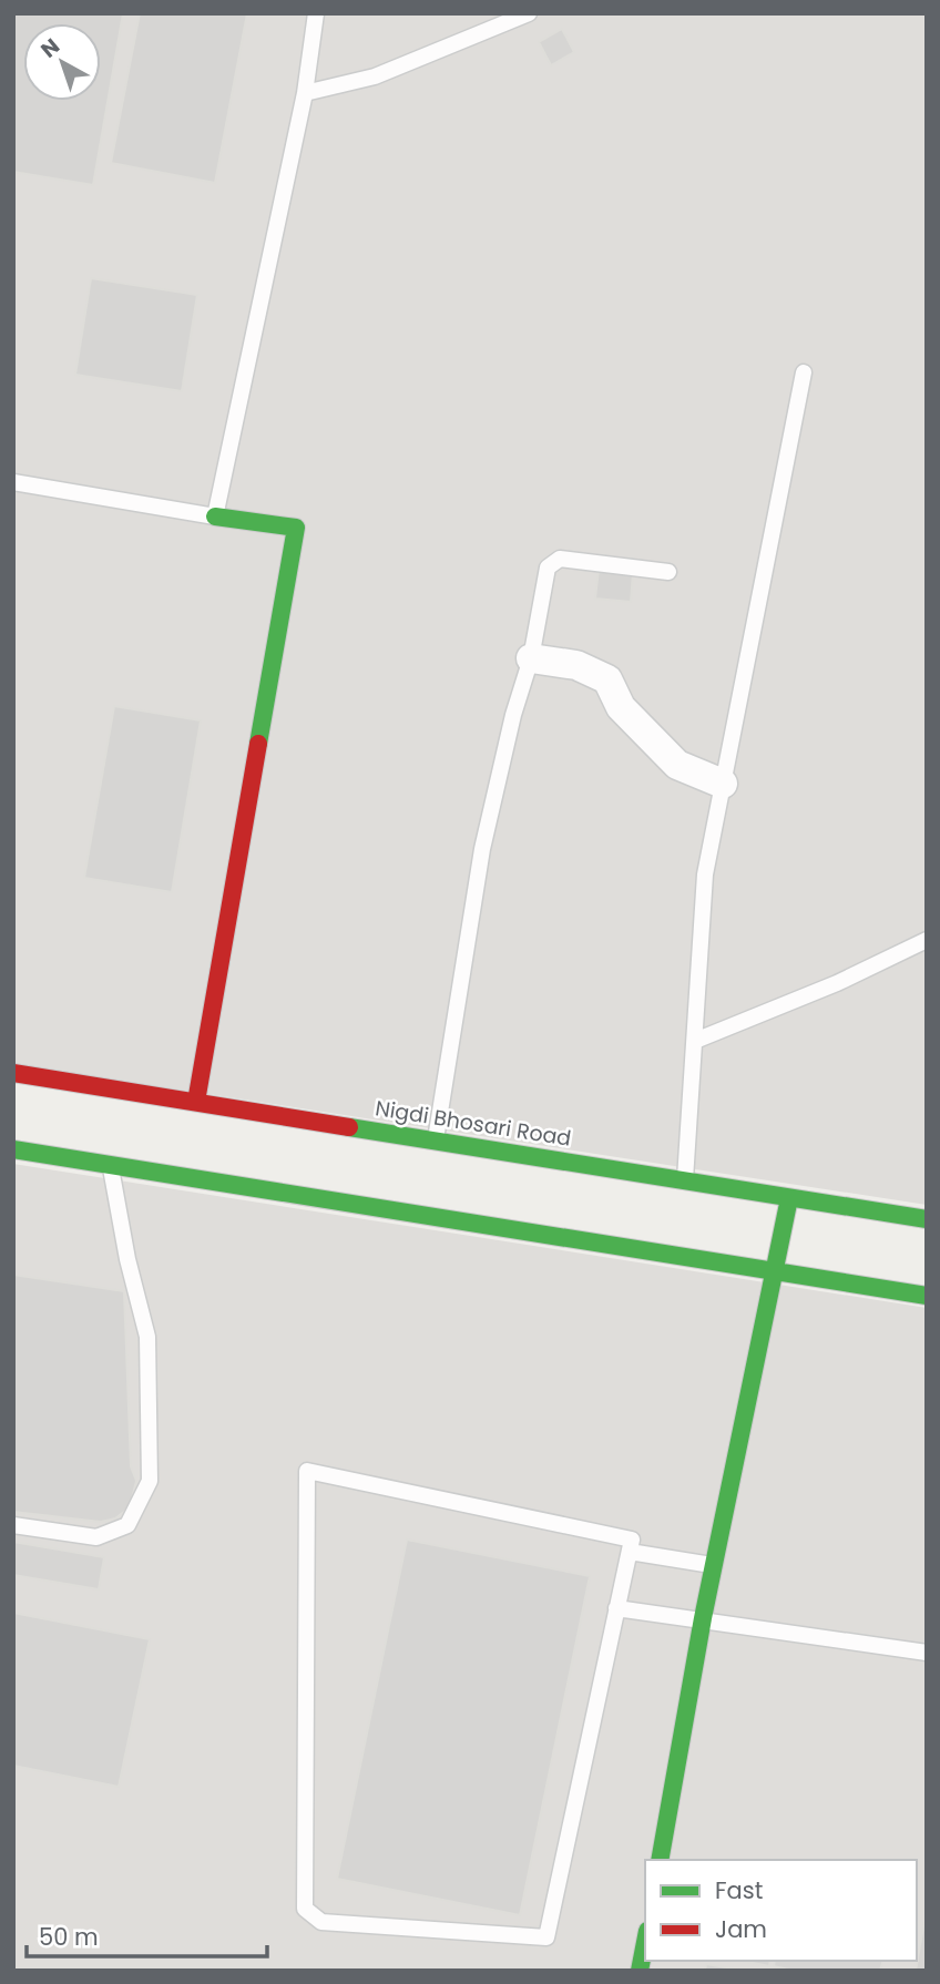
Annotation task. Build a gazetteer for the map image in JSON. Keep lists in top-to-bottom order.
{
  "streets": {
    "main road": ["Nigdi Bhosari Road"]
  },
  "legend": ["Fast", "Jam"],
  "scale_bar": "50 m",
  "north": "top left"
}
